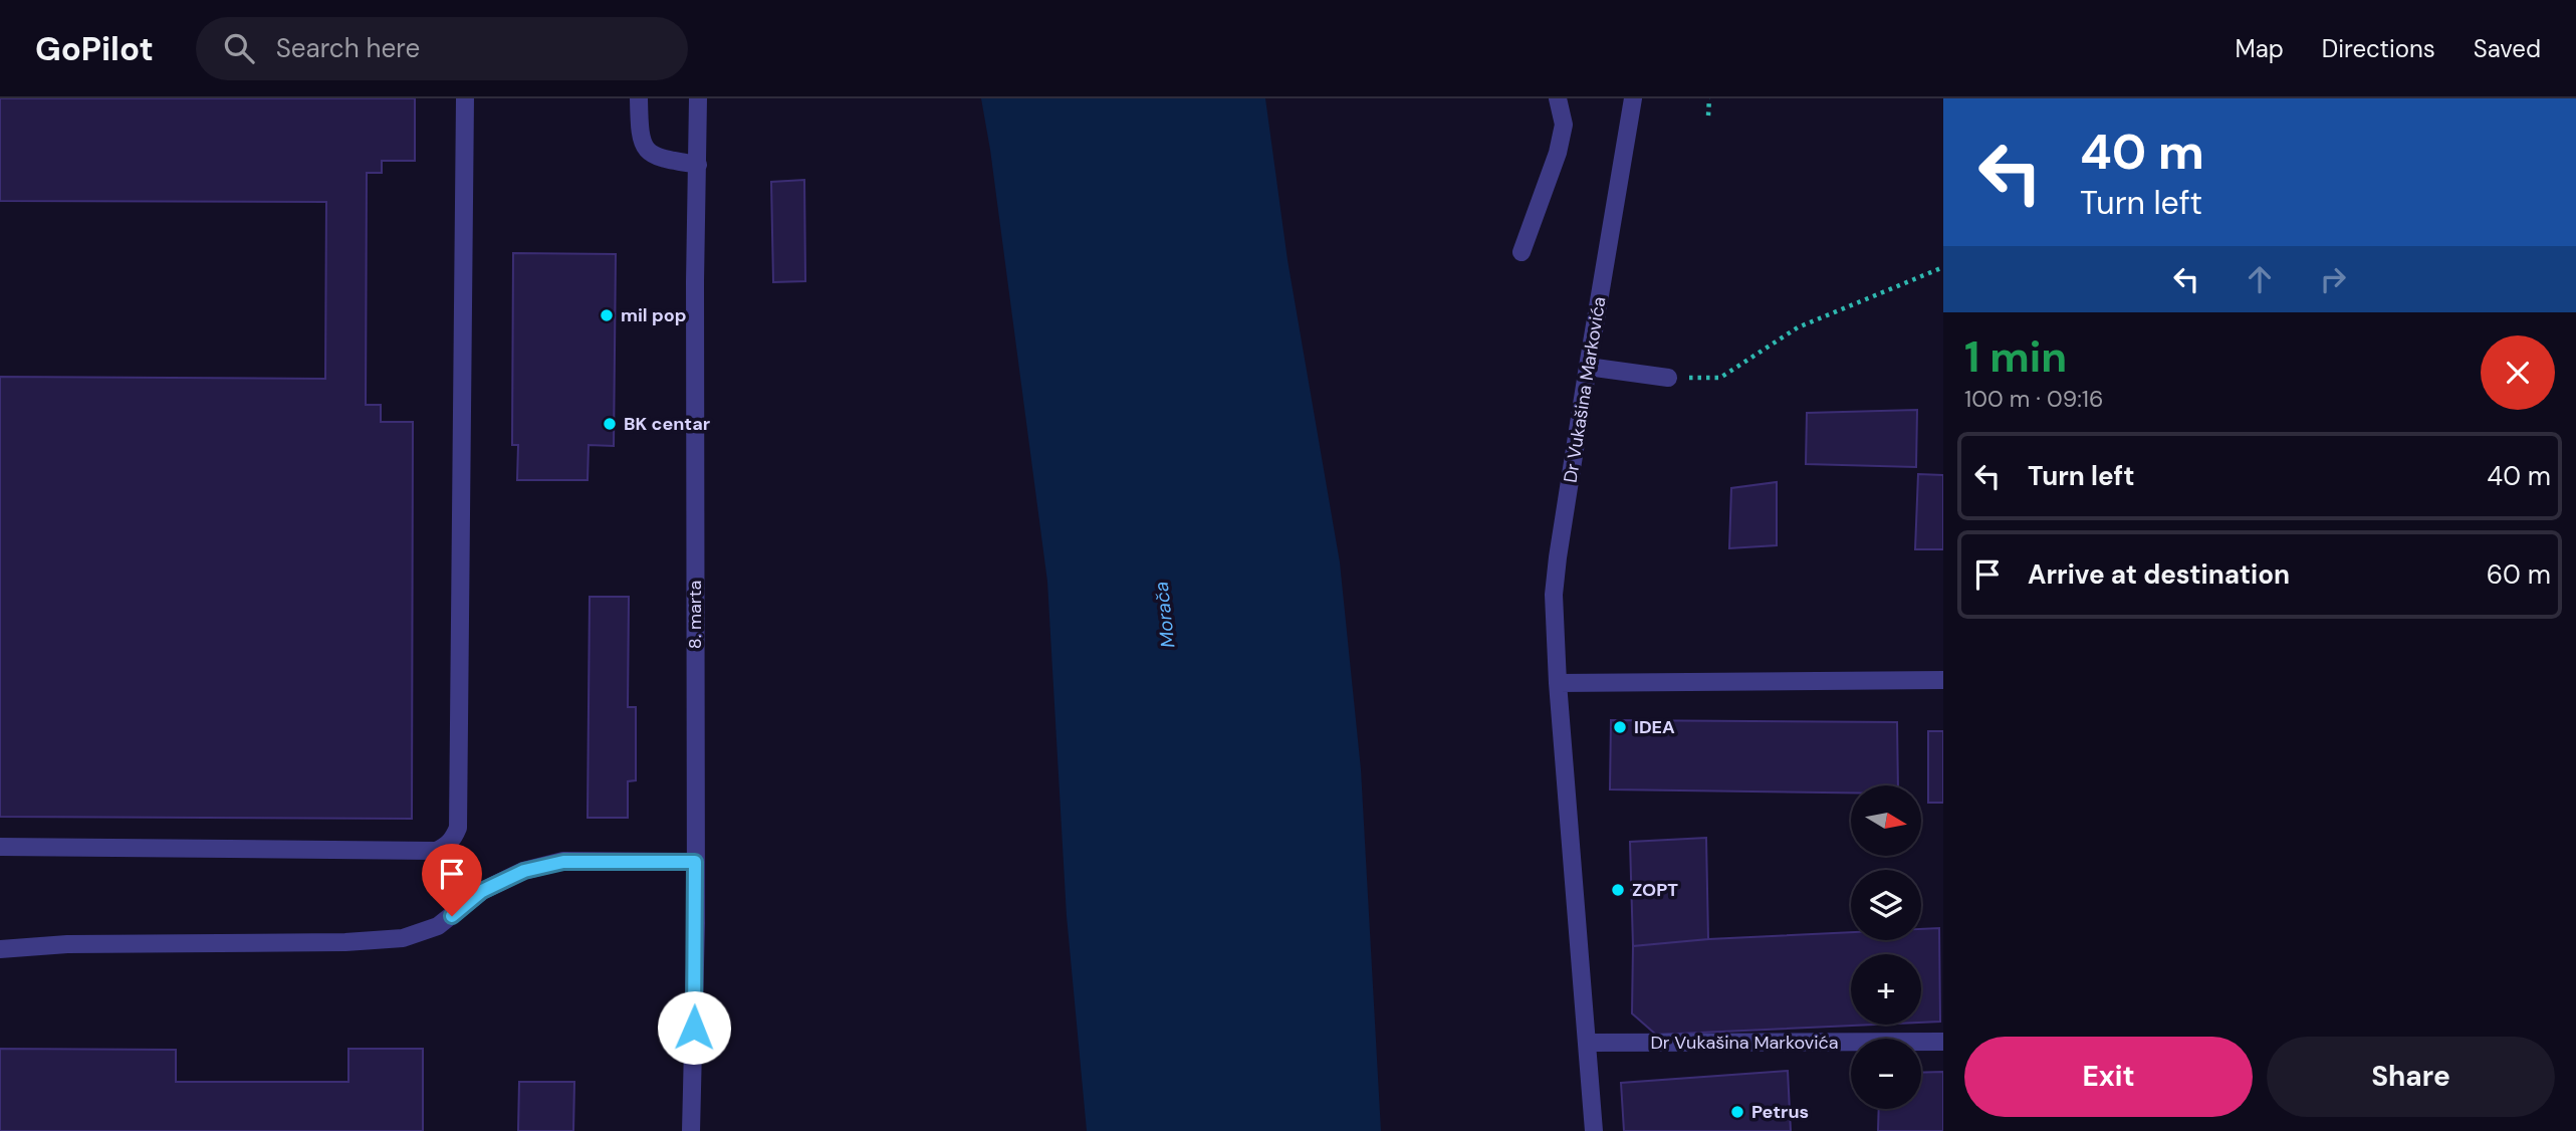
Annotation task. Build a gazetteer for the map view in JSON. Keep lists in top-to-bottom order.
{
  "streets": {
    "street": ["Dr Vukašina Markovića", "8. marta"]
  },
  "water": ["Morača"],
  "places": [
    "mil pop",
    "BK centar",
    "IDEA",
    "ZOPT",
    "Petrus"
  ],
  "north": "right",
  "page": {
    "header": "GoPilot",
    "search": "Search here",
    "nav": ["Map", "Directions", "Saved"],
    "turn": ["40 m", "Turn left"],
    "heading": ["1 min", "100 m · 09:16"],
    "list": [
      {
        "name": "Turn left",
        "value": "40 m"
      },
      {
        "name": "Arrive at destination",
        "value": "60 m"
      }
    ],
    "map_buttons": ["+", "−"],
    "buttons": ["Exit", "Share"]
  }
}
